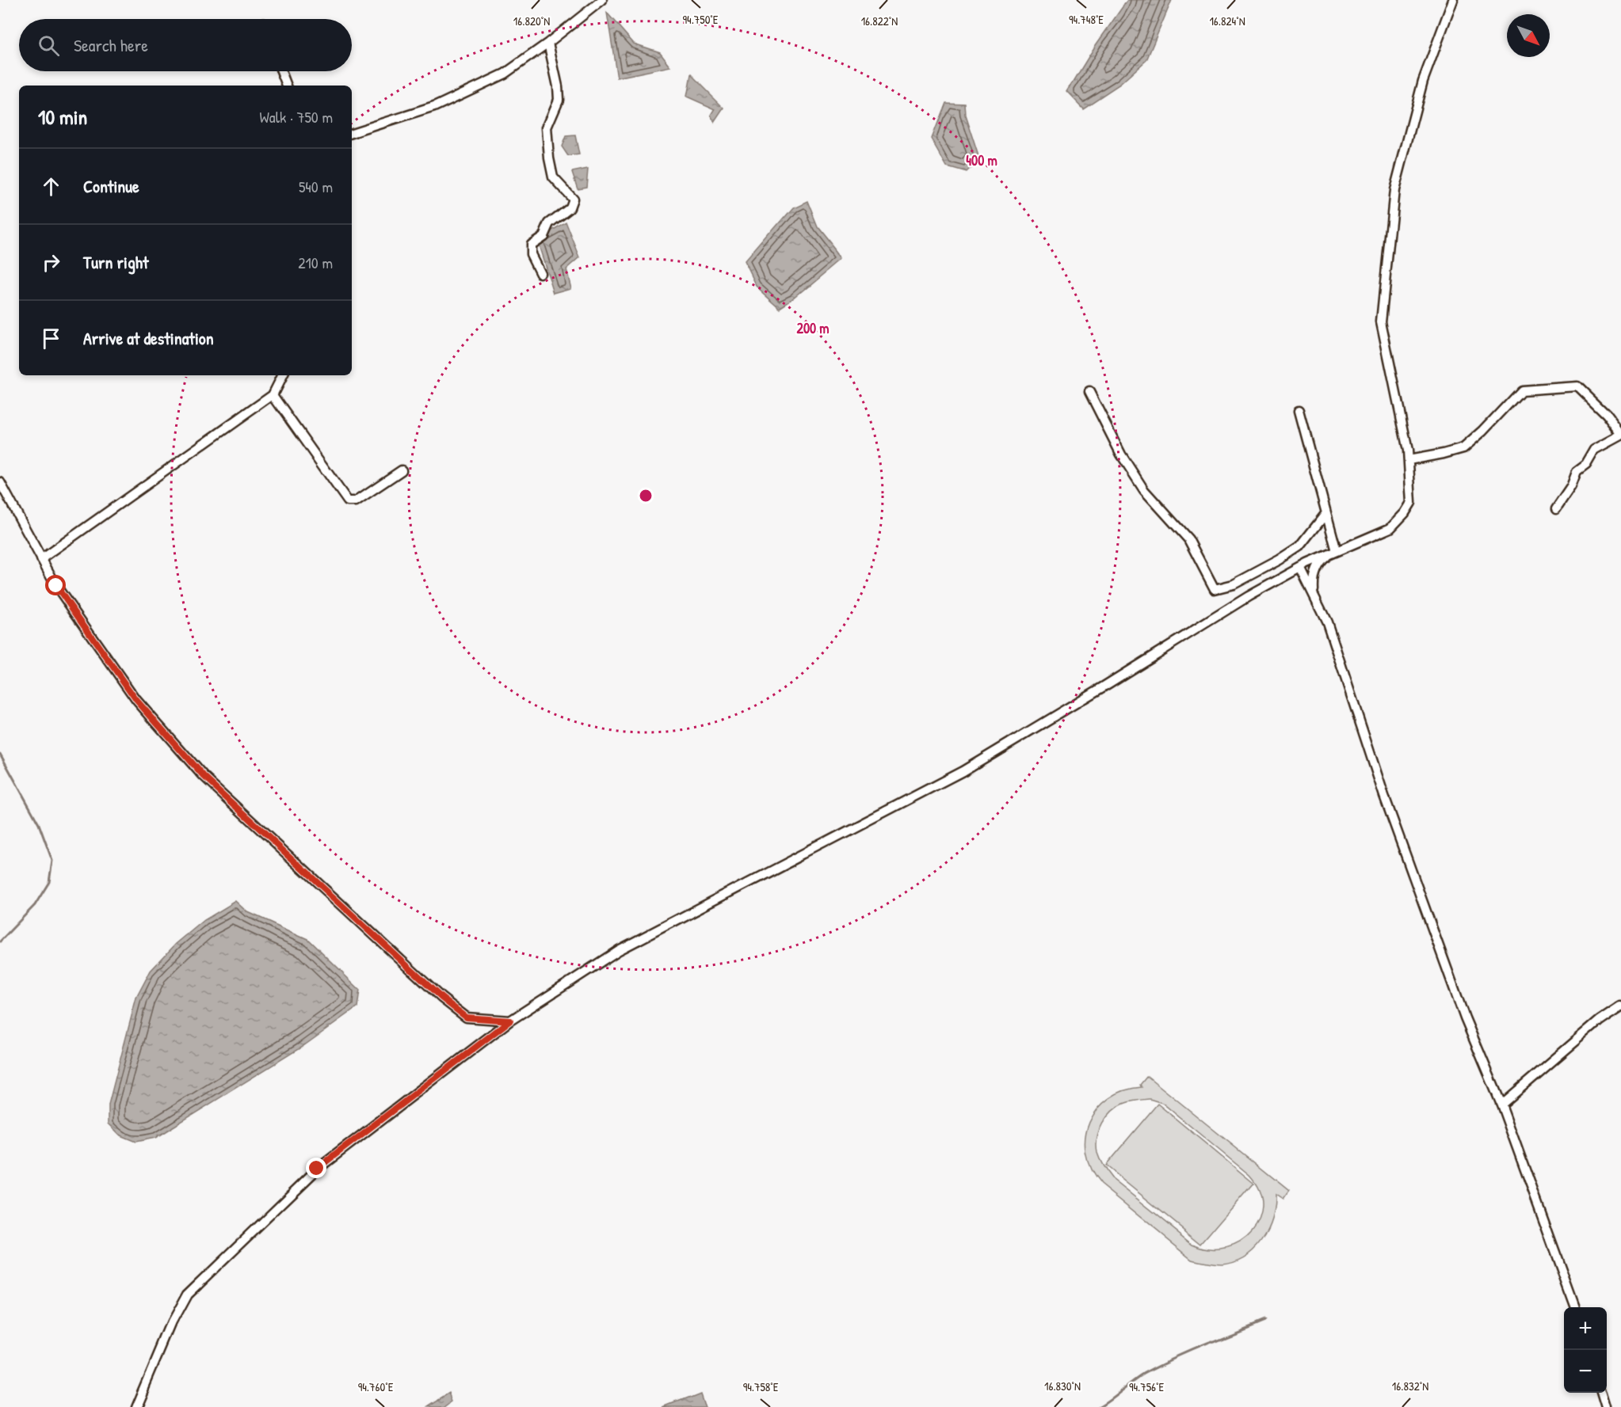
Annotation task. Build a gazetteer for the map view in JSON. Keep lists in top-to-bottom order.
{
  "north": "bottom right",
  "page": {
    "search": "Search here",
    "heading": ["10 min", "Walk · 750 m"],
    "list": [
      ["Continue", "540 m"],
      ["Turn right", "210 m"],
      "Arrive at destination"
    ],
    "map_buttons": ["+", "−"]
  },
  "coordinates": [
    "94.750°E",
    "94.748°E",
    "16.820°N",
    "16.822°N",
    "16.824°N",
    "16.830°N",
    "16.832°N",
    "94.760°E",
    "94.758°E",
    "94.756°E"
  ],
  "rings": ["400 m", "200 m"]
}
